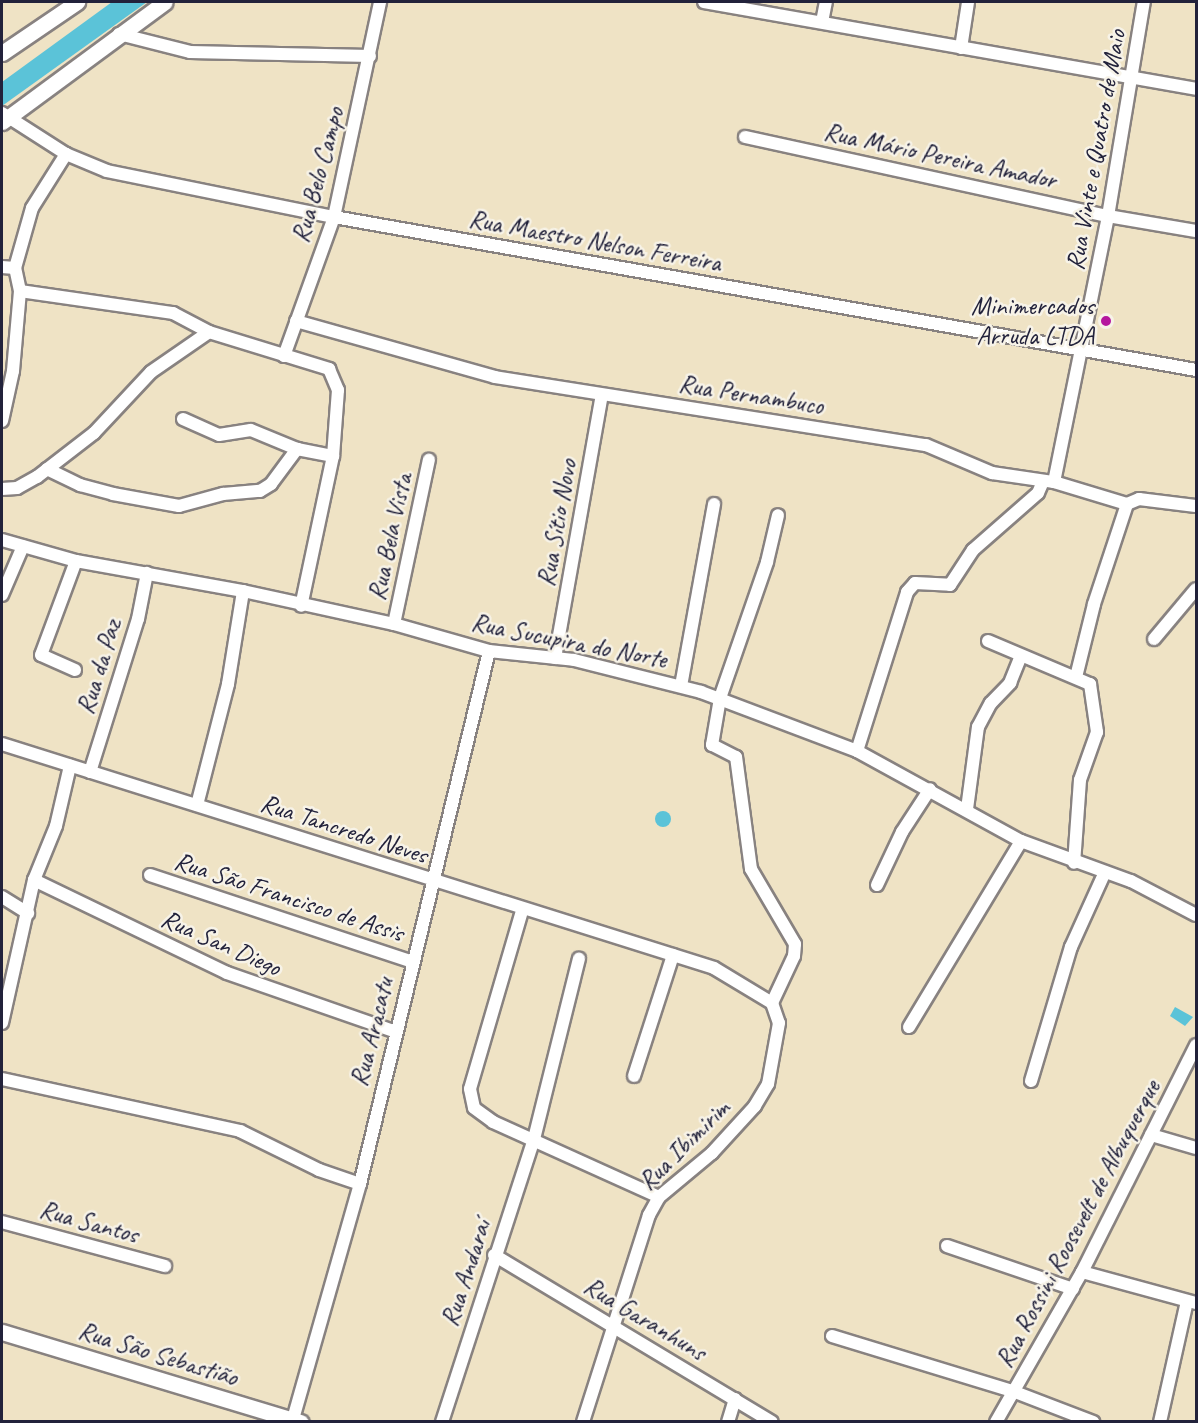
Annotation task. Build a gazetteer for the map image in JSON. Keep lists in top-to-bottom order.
{
  "streets": {
    "street": [
      "Rua Vinte e Quatro de Maio",
      "Rua Mário Pereira Amador",
      "Rua Belo Campo",
      "Rua Maestro Nelson Ferreira",
      "Rua Pernambuco",
      "Rua Sítio Novo",
      "Rua Bela Vista",
      "Rua Sucupira do Norte",
      "Rua da Paz",
      "Rua Tancredo Neves",
      "Rua São Francisco de Assis",
      "Rua San Diego",
      "Rua Aracatu",
      "Rua Ibimirim",
      "Rua Santos",
      "Rua Rossini Roosevelt de Albuquerque",
      "Rua Andaraí",
      "Rua Garanhuns",
      "Rua São Sebastião"
    ]
  },
  "crossings": [
    ["Rua Vinte e Quatro de Maio", "Rua Mário Pereira Amador"],
    ["Rua Vinte e Quatro de Maio", "Rua Maestro Nelson Ferreira"],
    ["Rua Vinte e Quatro de Maio", "Rua Pernambuco"],
    ["Rua Belo Campo", "Rua Maestro Nelson Ferreira"],
    ["Rua Belo Campo", "Rua Pernambuco"],
    ["Rua Pernambuco", "Rua Sítio Novo"],
    ["Rua Sítio Novo", "Rua Sucupira do Norte"],
    ["Rua Bela Vista", "Rua Sucupira do Norte"],
    ["Rua Sucupira do Norte", "Rua da Paz"],
    ["Rua Sucupira do Norte", "Rua Aracatu"],
    ["Rua da Paz", "Rua Tancredo Neves"],
    ["Rua Tancredo Neves", "Rua Aracatu"],
    ["Rua Tancredo Neves", "Rua Ibimirim"],
    ["Rua São Francisco de Assis", "Rua Aracatu"],
    ["Rua San Diego", "Rua Aracatu"],
    ["Rua Aracatu", "Rua São Sebastião"],
    ["Rua Ibimirim", "Rua Garanhuns"],
    ["Rua Andaraí", "Rua Garanhuns"]
  ],
  "places": ["Minimercados Arruda LTDA"]
}
